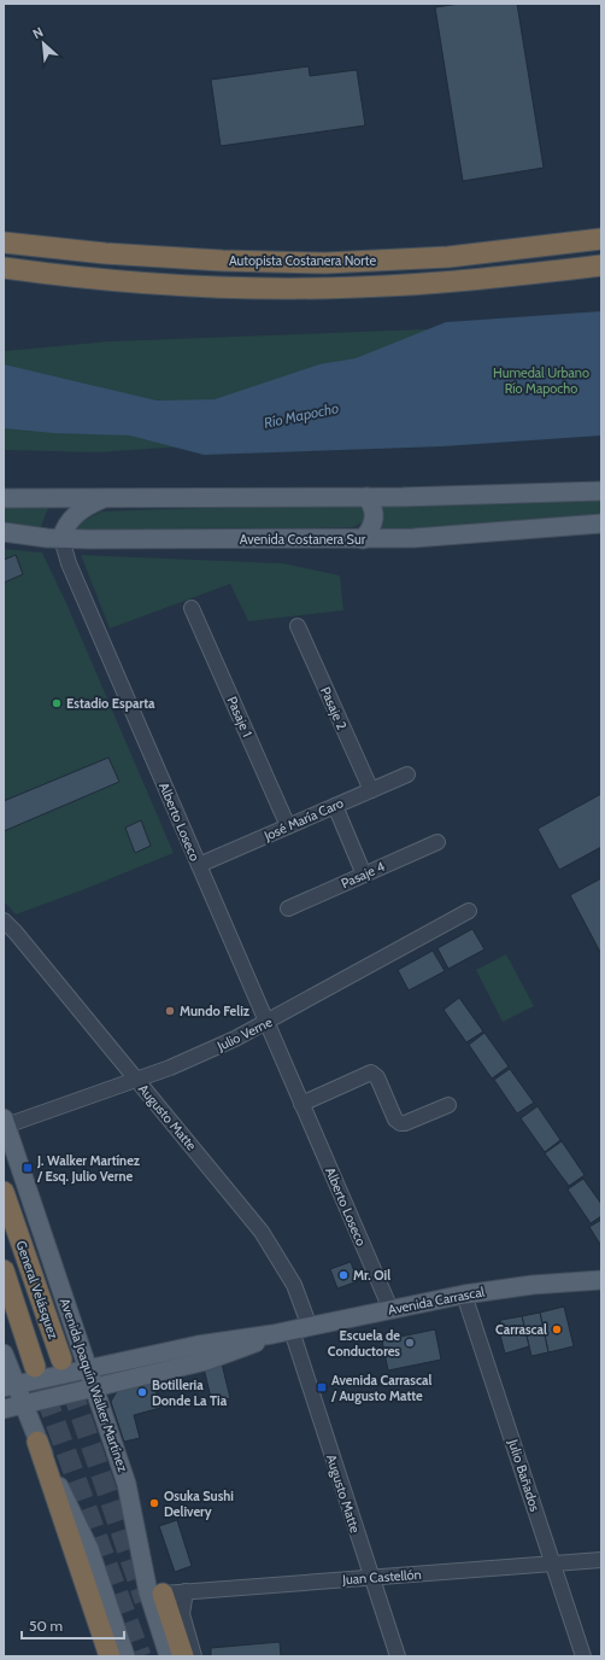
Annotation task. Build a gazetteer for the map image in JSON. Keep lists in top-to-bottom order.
{
  "streets": {
    "highway": ["Autopista Costanera Norte", "General Velásquez"],
    "main road": ["Avenida Costanera Sur", "Avenida Carrascal", "Avenida Joaquín Walker Martínez"],
    "street": [
      "Pasaje 2",
      "Pasaje 1",
      "José María Caro",
      "Alberto Loseco",
      "Pasaje 4",
      "Julio Verne",
      "Augusto Matte",
      "Julio Bañados",
      "Juan Castellón"
    ]
  },
  "crossings": [
    ["Avenida Costanera Sur", "Alberto Loseco"],
    ["Pasaje 2", "José María Caro"],
    ["Pasaje 1", "José María Caro"],
    ["José María Caro", "Alberto Loseco"],
    ["Alberto Loseco", "Julio Verne"],
    ["Alberto Loseco", "Avenida Carrascal"],
    ["Julio Verne", "Augusto Matte"],
    ["Julio Verne", "Avenida Joaquín Walker Martínez"],
    ["Augusto Matte", "Avenida Carrascal"],
    ["Augusto Matte", "Juan Castellón"],
    ["Avenida Carrascal", "Avenida Joaquín Walker Martínez"],
    ["Avenida Carrascal", "Julio Bañados"],
    ["Julio Bañados", "Juan Castellón"]
  ],
  "water": ["Río Mapocho"],
  "parks": ["Humedal Urbano Río Mapocho"],
  "places": {
    "other": [
      "Estadio Esparta",
      "Mundo Feliz",
      "Mr. Oil",
      "Carrascal",
      "Escuela de Conductores",
      "Botilleria Donde La Tia",
      "Osuka Sushi Delivery"
    ],
    "transit": ["J. Walker Martínez / Esq. Julio Verne", "Avenida Carrascal / Augusto Matte"]
  },
  "scale_bar": "50 m",
  "north": "top left"
}
